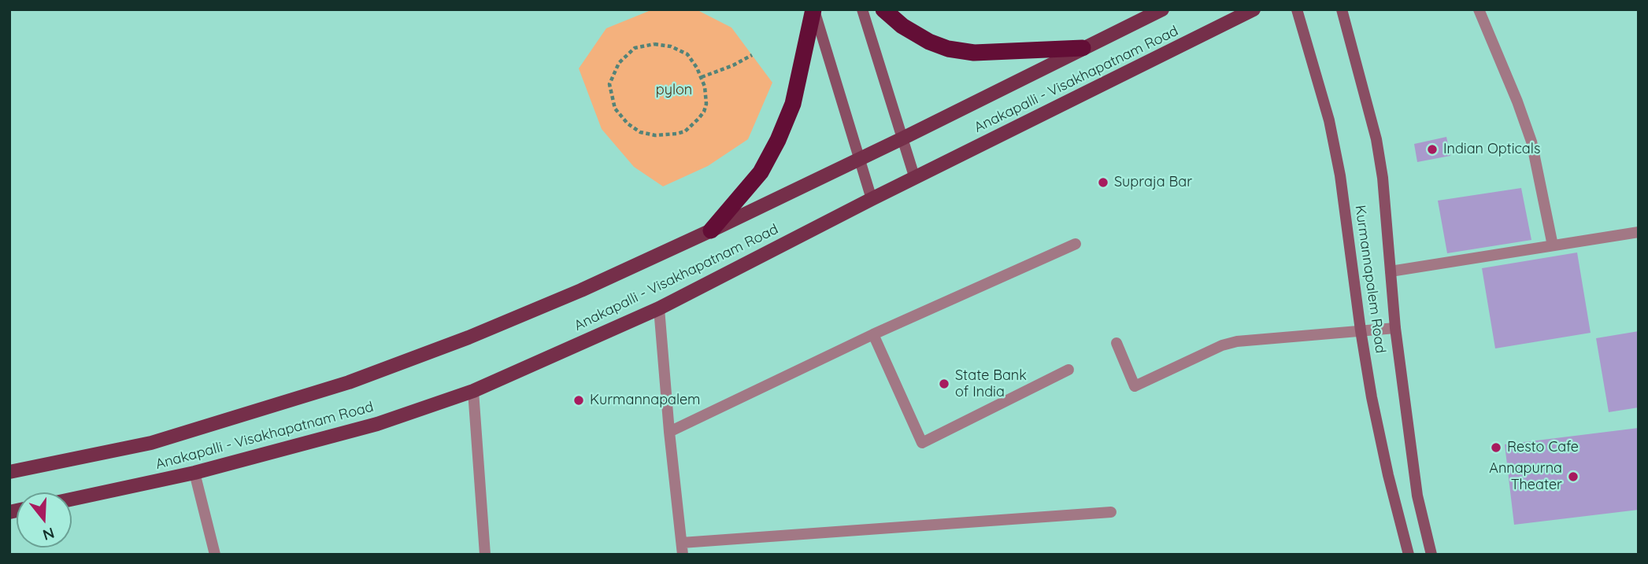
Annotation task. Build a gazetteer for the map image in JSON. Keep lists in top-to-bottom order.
{
  "streets": {
    "main road": ["Anakapalli - Visakhapatnam Road", "Kurmannapalem Road"]
  },
  "parks": ["pylon"],
  "places": [
    "Indian Opticals",
    "Supraja Bar",
    "State Bank of India",
    "Kurmannapalem",
    "Resto Cafe",
    "Annapurna Theater"
  ],
  "north": "bottom"
}
